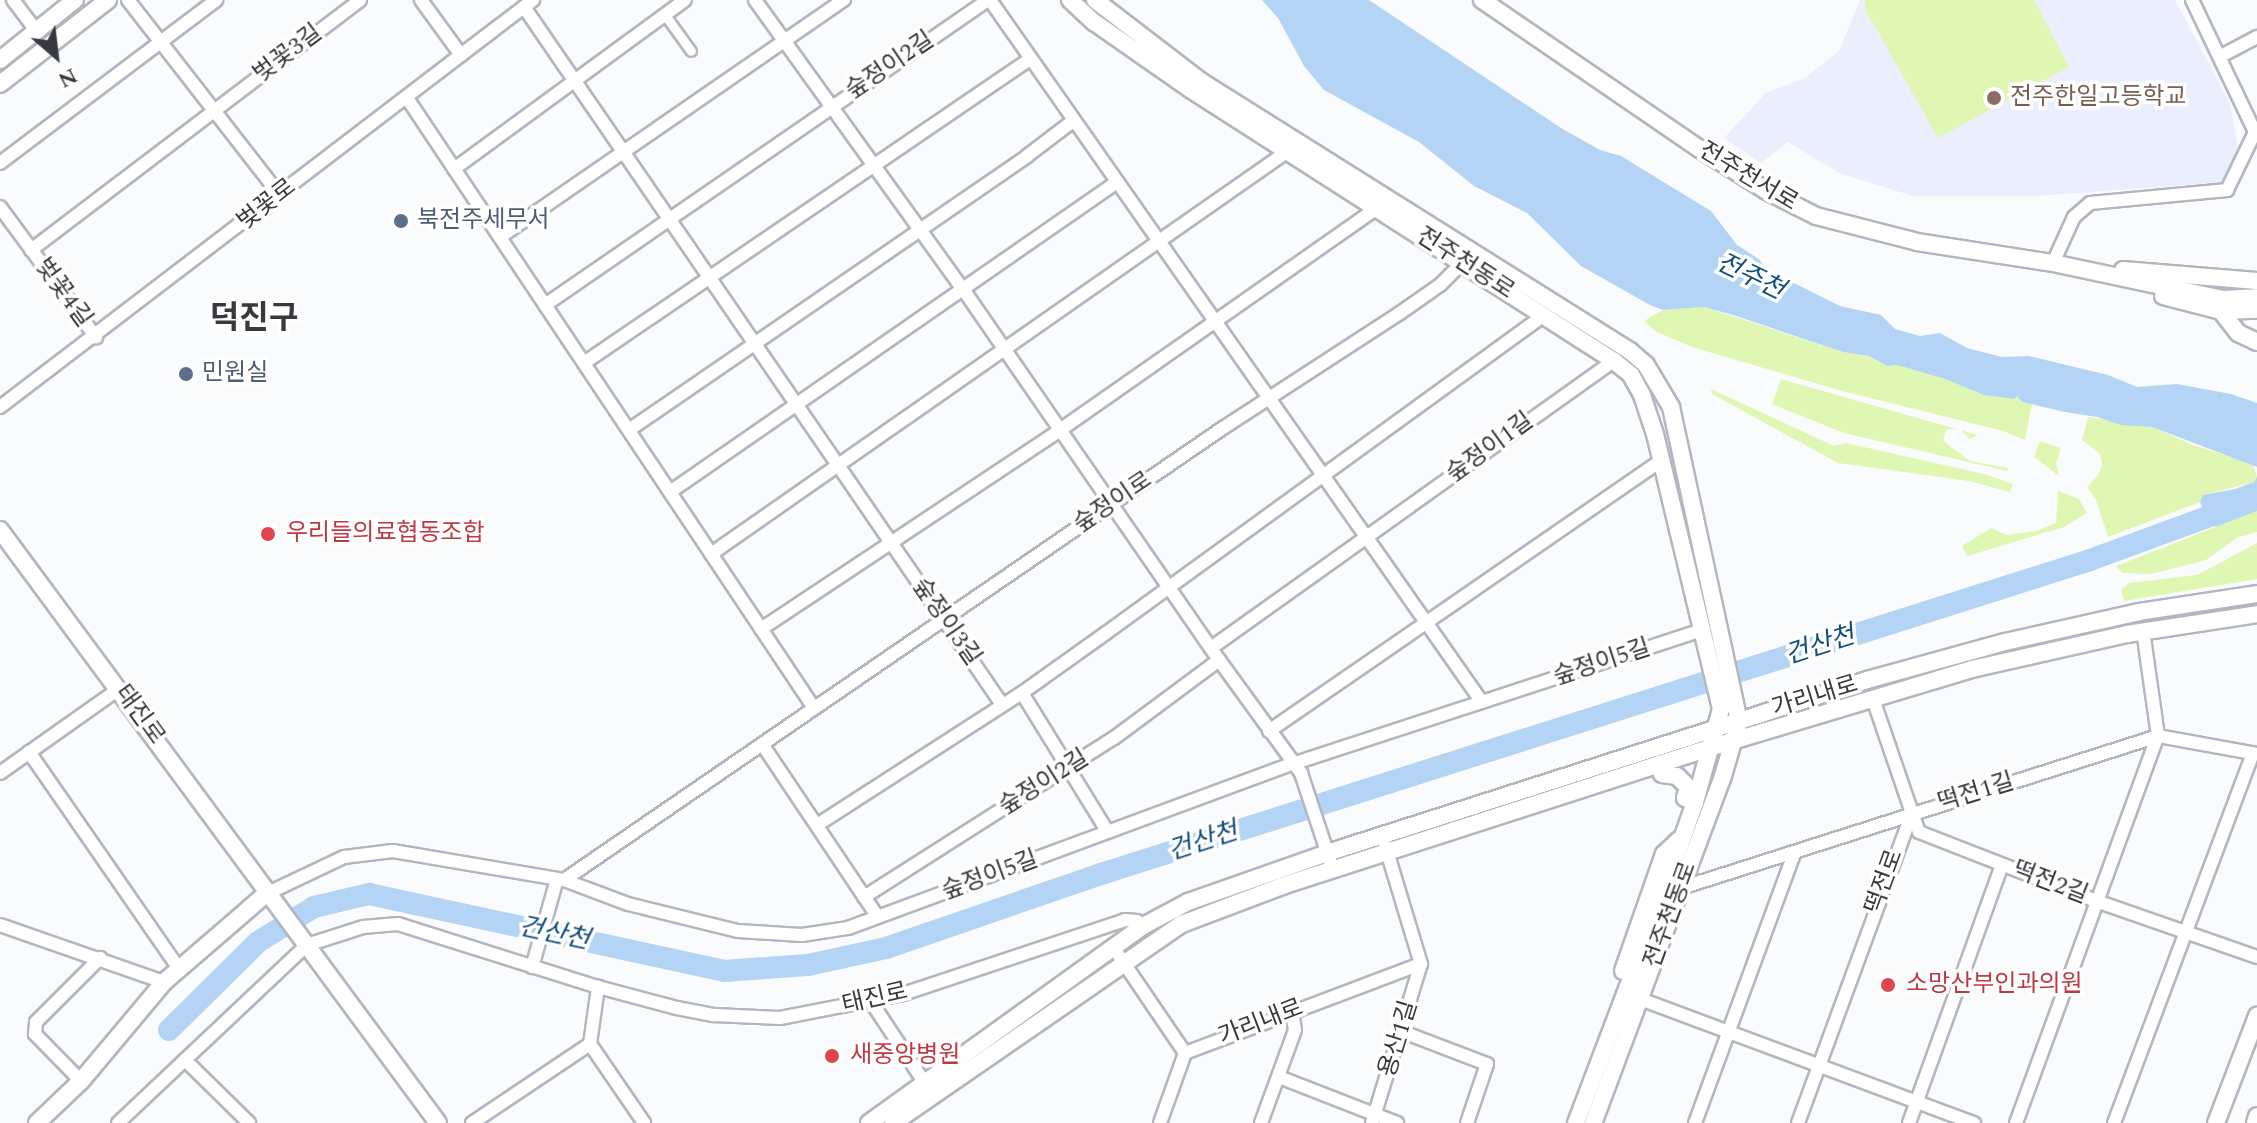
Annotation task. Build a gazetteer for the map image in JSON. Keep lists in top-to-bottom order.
{
  "streets": {
    "street": [
      "벚꽃3길",
      "숲정이2길",
      "전주천서로",
      "벚꽃로",
      "전주천동로",
      "벚꽃4길",
      "숲정이1길",
      "숲정이로",
      "숲정이3길",
      "숲정이5길",
      "가리내로",
      "태진로",
      "떡전1길",
      "떡전로",
      "떡전2길",
      "용산1길"
    ]
  },
  "crossings": [
    ["벚꽃3길", "벚꽃4길"],
    ["숲정이2길", "숲정이1길"],
    ["숲정이2길", "숲정이로"],
    ["숲정이2길", "숲정이3길"],
    ["숲정이2길", "숲정이5길"],
    ["숲정이2길", "가리내로"],
    ["벚꽃로", "벚꽃4길"],
    ["벚꽃로", "숲정이3길"],
    ["전주천동로", "숲정이1길"],
    ["전주천동로", "숲정이로"],
    ["전주천동로", "숲정이5길"],
    ["전주천동로", "가리내로"],
    ["전주천동로", "떡전1길"],
    ["숲정이로", "숲정이3길"],
    ["숲정이로", "숲정이5길"],
    ["숲정이5길", "태진로"],
    ["가리내로", "태진로"],
    ["가리내로", "용산1길"],
    ["떡전1길", "떡전로"],
    ["떡전1길", "떡전2길"],
    ["떡전로", "떡전2길"]
  ],
  "districts": ["덕진구"],
  "water": ["전주천", "건산천"],
  "places": [
    "전주한일고등학교",
    "북전주세무서",
    "민원실",
    "우리들의료협동조합",
    "소망산부인과의원",
    "새중앙병원"
  ],
  "north": "bottom right"
}
